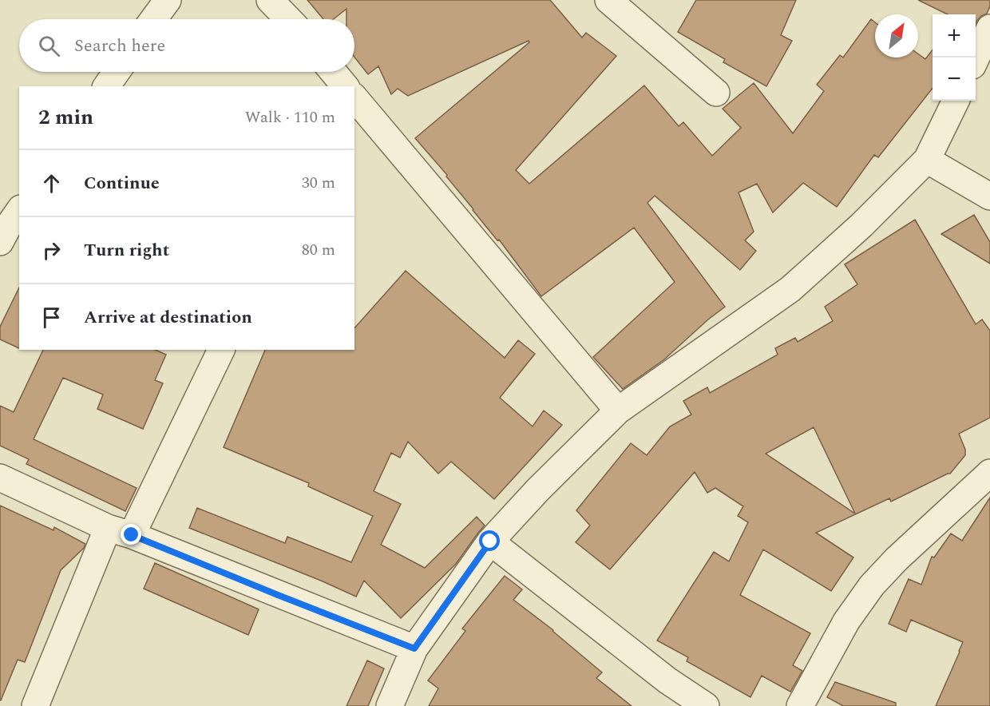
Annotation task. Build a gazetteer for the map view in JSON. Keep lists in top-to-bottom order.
{
  "north": "top right",
  "page": {
    "map_buttons": ["+", "−"],
    "search": "Search here",
    "heading": ["2 min", "Walk · 110 m"],
    "list": [
      ["Continue", "30 m"],
      ["Turn right", "80 m"],
      "Arrive at destination"
    ]
  }
}
